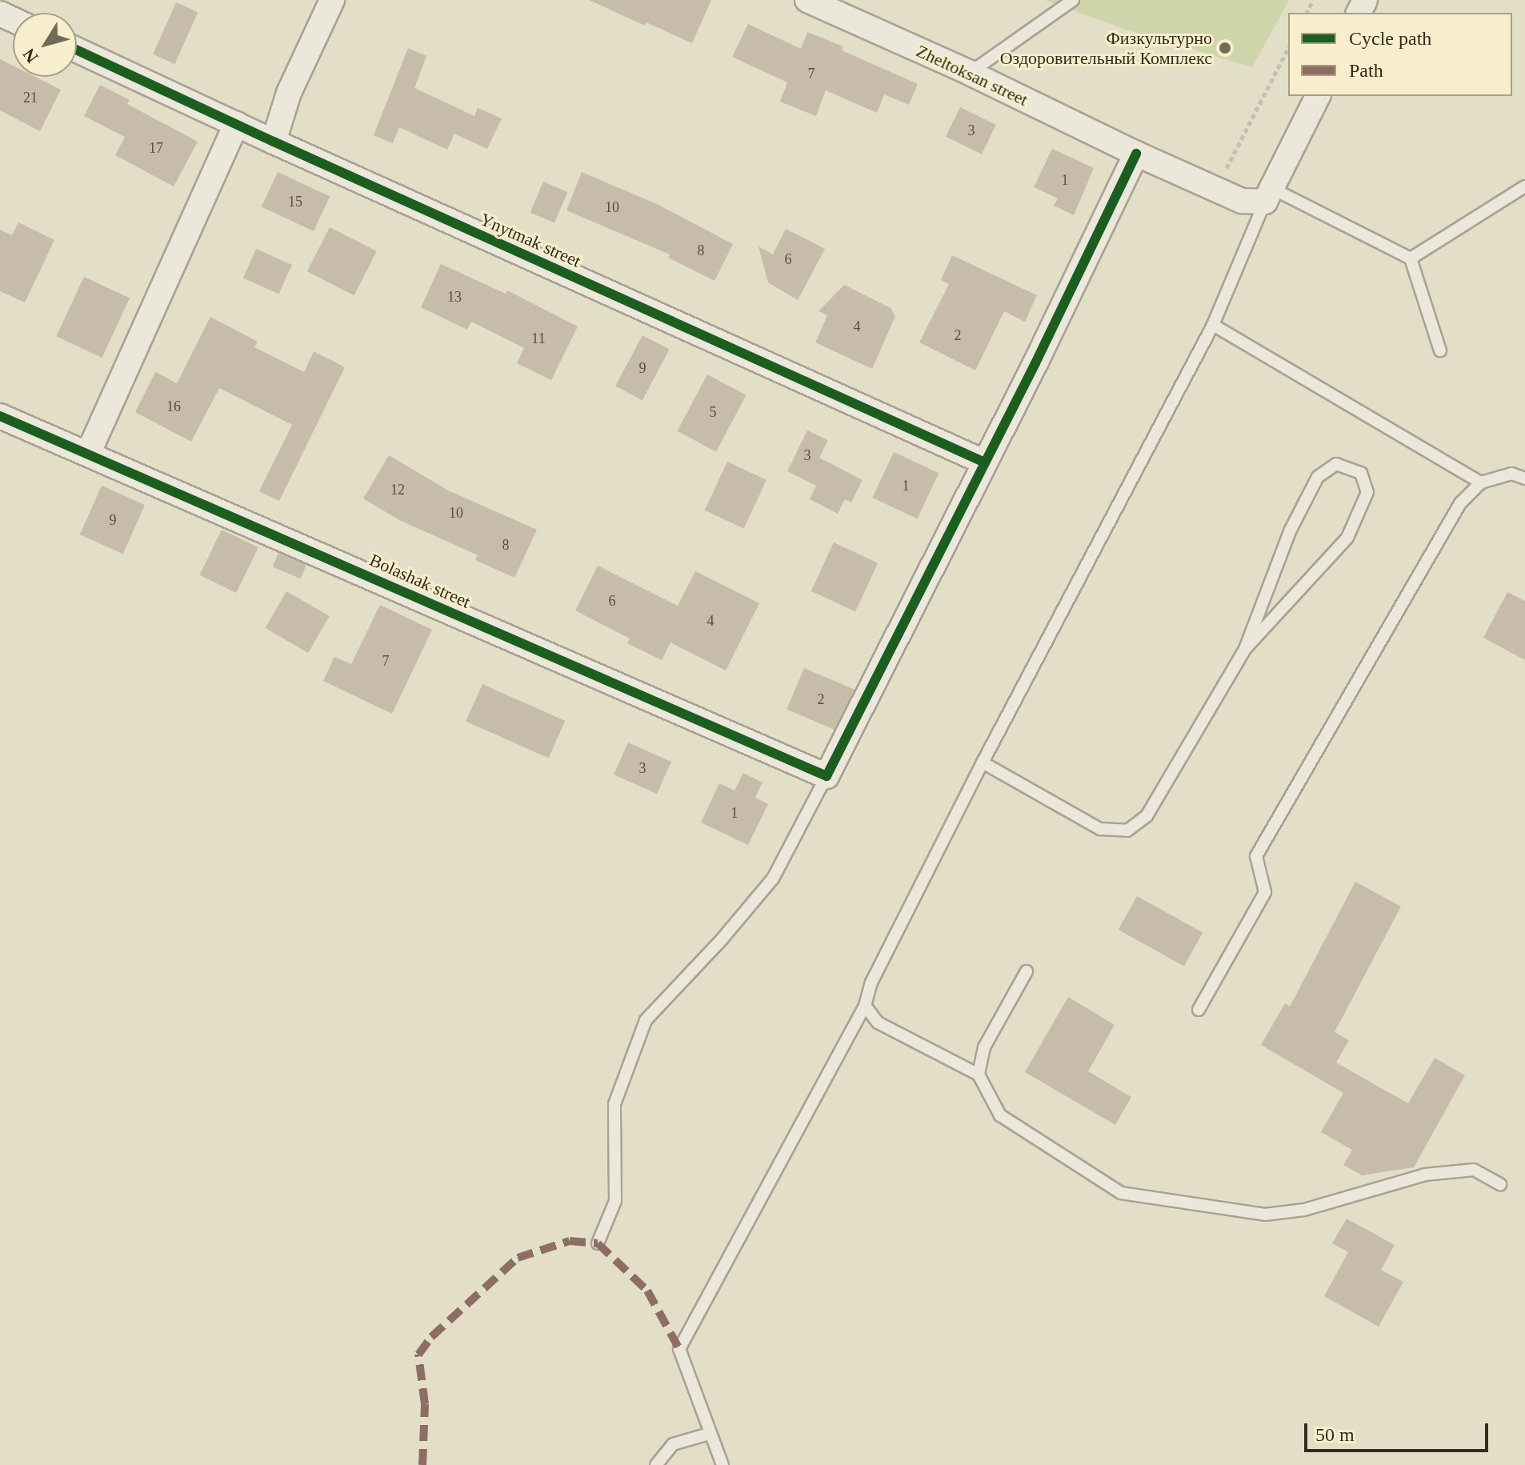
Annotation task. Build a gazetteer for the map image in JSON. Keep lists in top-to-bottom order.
{
  "streets": {
    "street": ["Zheltoksan street", "Ynytmak street", "Bolashak street"]
  },
  "places": ["Физкультурно Оздоровительный Комплекс"],
  "house_numbers": [
    "7",
    "21",
    "3",
    "17",
    "1",
    "15",
    "10",
    "8",
    "6",
    "13",
    "4",
    "2",
    "11",
    "9",
    "16",
    "5",
    "3",
    "1",
    "12",
    "10",
    "9",
    "8",
    "6",
    "4",
    "7",
    "2",
    "3",
    "1"
  ],
  "legend": ["Cycle path", "Path"],
  "scale_bar": "50 m",
  "north": "bottom left"
}
